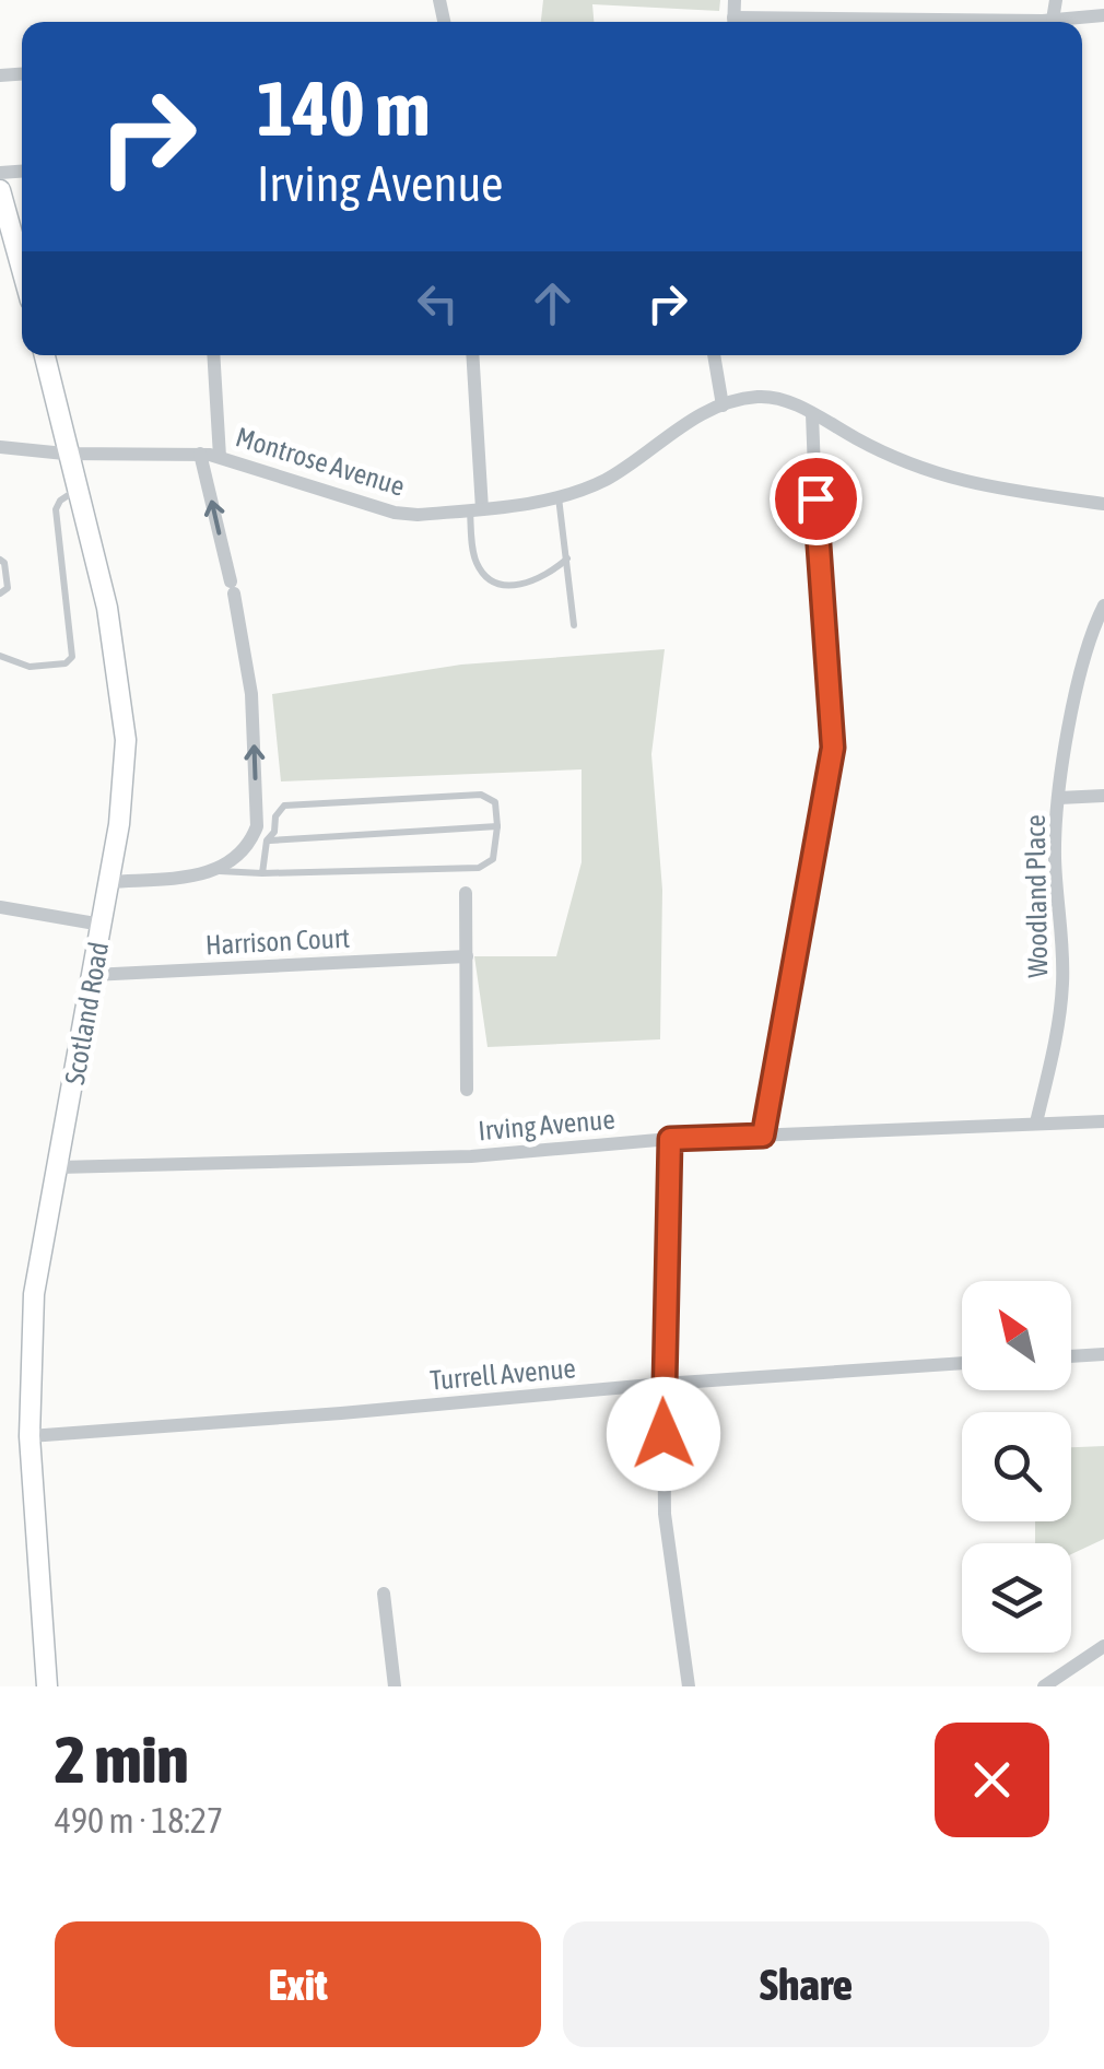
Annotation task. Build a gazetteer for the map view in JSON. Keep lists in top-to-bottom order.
{
  "streets": {
    "main road": ["Scotland Road"],
    "street": [
      "Montrose Avenue",
      "Woodland Place",
      "Harrison Court",
      "Irving Avenue",
      "Turrell Avenue"
    ]
  },
  "crossings": [
    ["Montrose Avenue", "Scotland Road"],
    ["Woodland Place", "Irving Avenue"],
    ["Harrison Court", "Scotland Road"],
    ["Scotland Road", "Irving Avenue"],
    ["Scotland Road", "Turrell Avenue"]
  ],
  "north": "top left",
  "page": {
    "turn": ["140 m", "Irving Avenue"],
    "heading": ["2 min", "490 m · 18:27"],
    "buttons": ["Exit", "Share"]
  }
}
